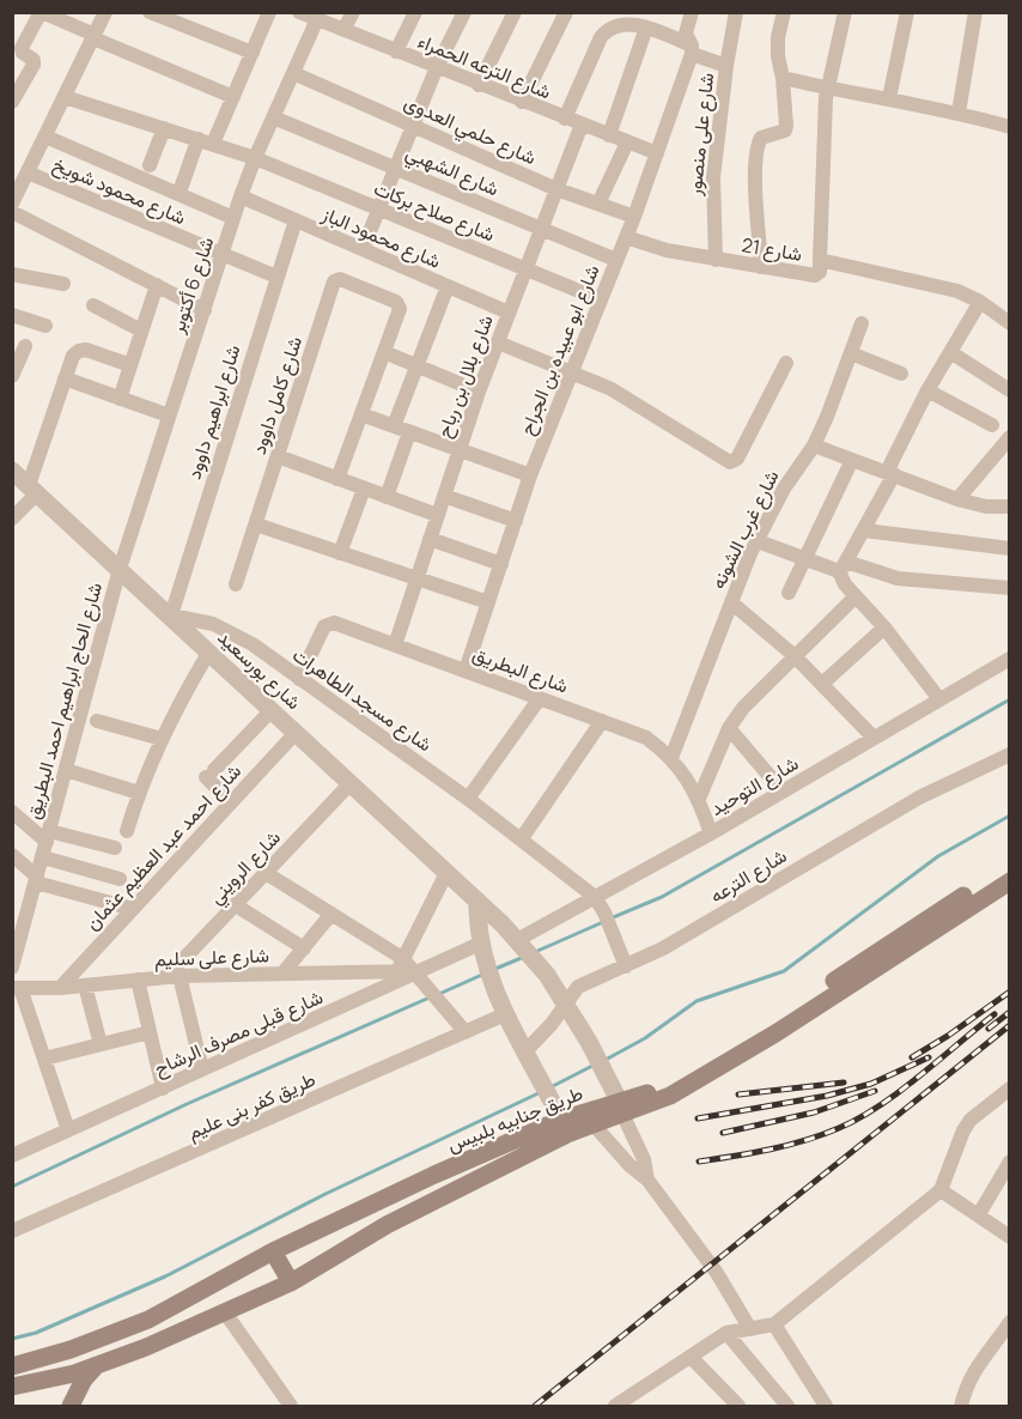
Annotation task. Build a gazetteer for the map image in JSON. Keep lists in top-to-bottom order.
{
  "streets": {
    "main road": ["طريق جنابيه بلبيس"],
    "street": [
      "شارع الترعه الحمراء",
      "شارع حلمي العدوى",
      "شارع على منصور",
      "شارع الشهبي",
      "شارع محمود شويخ",
      "شارع صلاح بركات",
      "شارع محمود الباز",
      "شارع 21",
      "شارع 6 أكتوبر",
      "شارع ابو عبيده بن الجراح",
      "شارع بلال بن رباح",
      "شارع كامل داوود",
      "شارع ابراهيم داوود",
      "شارع غرب الشونه",
      "شارع بورسعيد",
      "شارع البطريق",
      "شارع مسجد الطاهرات",
      "شارع الحاج ابراهيم احمد البطريق",
      "شارع التوحيد",
      "شارع احمد عبد العظيم عثمان",
      "شارع الرويني",
      "شارع الترعه",
      "شارع على سليم",
      "شارع قبلى مصرف الرشاح",
      "طريق كفر بنى عليم"
    ]
  },
  "crossings": [
    ["شارع الترعه الحمراء", "شارع 6 أكتوبر"],
    ["شارع الترعه الحمراء", "شارع ابو عبيده بن الجراح"],
    ["شارع الترعه الحمراء", "شارع بلال بن رباح"],
    ["شارع حلمي العدوى", "شارع 6 أكتوبر"],
    ["شارع حلمي العدوى", "شارع ابو عبيده بن الجراح"],
    ["شارع حلمي العدوى", "شارع بلال بن رباح"],
    ["شارع على منصور", "شارع 21"],
    ["شارع الشهبي", "شارع 6 أكتوبر"],
    ["شارع الشهبي", "شارع ابو عبيده بن الجراح"],
    ["شارع الشهبي", "شارع بلال بن رباح"],
    ["شارع محمود شويخ", "شارع 6 أكتوبر"],
    ["شارع محمود شويخ", "شارع ابراهيم داوود"],
    ["شارع صلاح بركات", "شارع 6 أكتوبر"],
    ["شارع صلاح بركات", "شارع ابو عبيده بن الجراح"],
    ["شارع صلاح بركات", "شارع بلال بن رباح"],
    ["شارع محمود الباز", "شارع 6 أكتوبر"],
    ["شارع محمود الباز", "شارع بلال بن رباح"],
    ["شارع محمود الباز", "شارع ابراهيم داوود"],
    ["شارع 21", "شارع ابو عبيده بن الجراح"],
    ["شارع 6 أكتوبر", "شارع بورسعيد"],
    ["شارع 6 أكتوبر", "شارع الحاج ابراهيم احمد البطريق"],
    ["شارع ابو عبيده بن الجراح", "شارع البطريق"],
    ["شارع بلال بن رباح", "شارع البطريق"],
    ["شارع ابراهيم داوود", "شارع بورسعيد"],
    ["شارع ابراهيم داوود", "شارع مسجد الطاهرات"],
    ["شارع غرب الشونه", "شارع البطريق"],
    ["شارع بورسعيد", "شارع مسجد الطاهرات"],
    ["شارع بورسعيد", "شارع الحاج ابراهيم احمد البطريق"],
    ["شارع بورسعيد", "شارع التوحيد"],
    ["شارع بورسعيد", "شارع احمد عبد العظيم عثمان"],
    ["شارع بورسعيد", "شارع الرويني"],
    ["شارع بورسعيد", "شارع الترعه"],
    ["شارع بورسعيد", "طريق جنابيه بلبيس"],
    ["شارع البطريق", "شارع مسجد الطاهرات"],
    ["شارع البطريق", "شارع التوحيد"],
    ["شارع مسجد الطاهرات", "شارع التوحيد"],
    ["شارع مسجد الطاهرات", "شارع الترعه"],
    ["شارع احمد عبد العظيم عثمان", "شارع على سليم"],
    ["شارع الرويني", "شارع على سليم"],
    ["شارع على سليم", "شارع قبلى مصرف الرشاح"]
  ]
}
